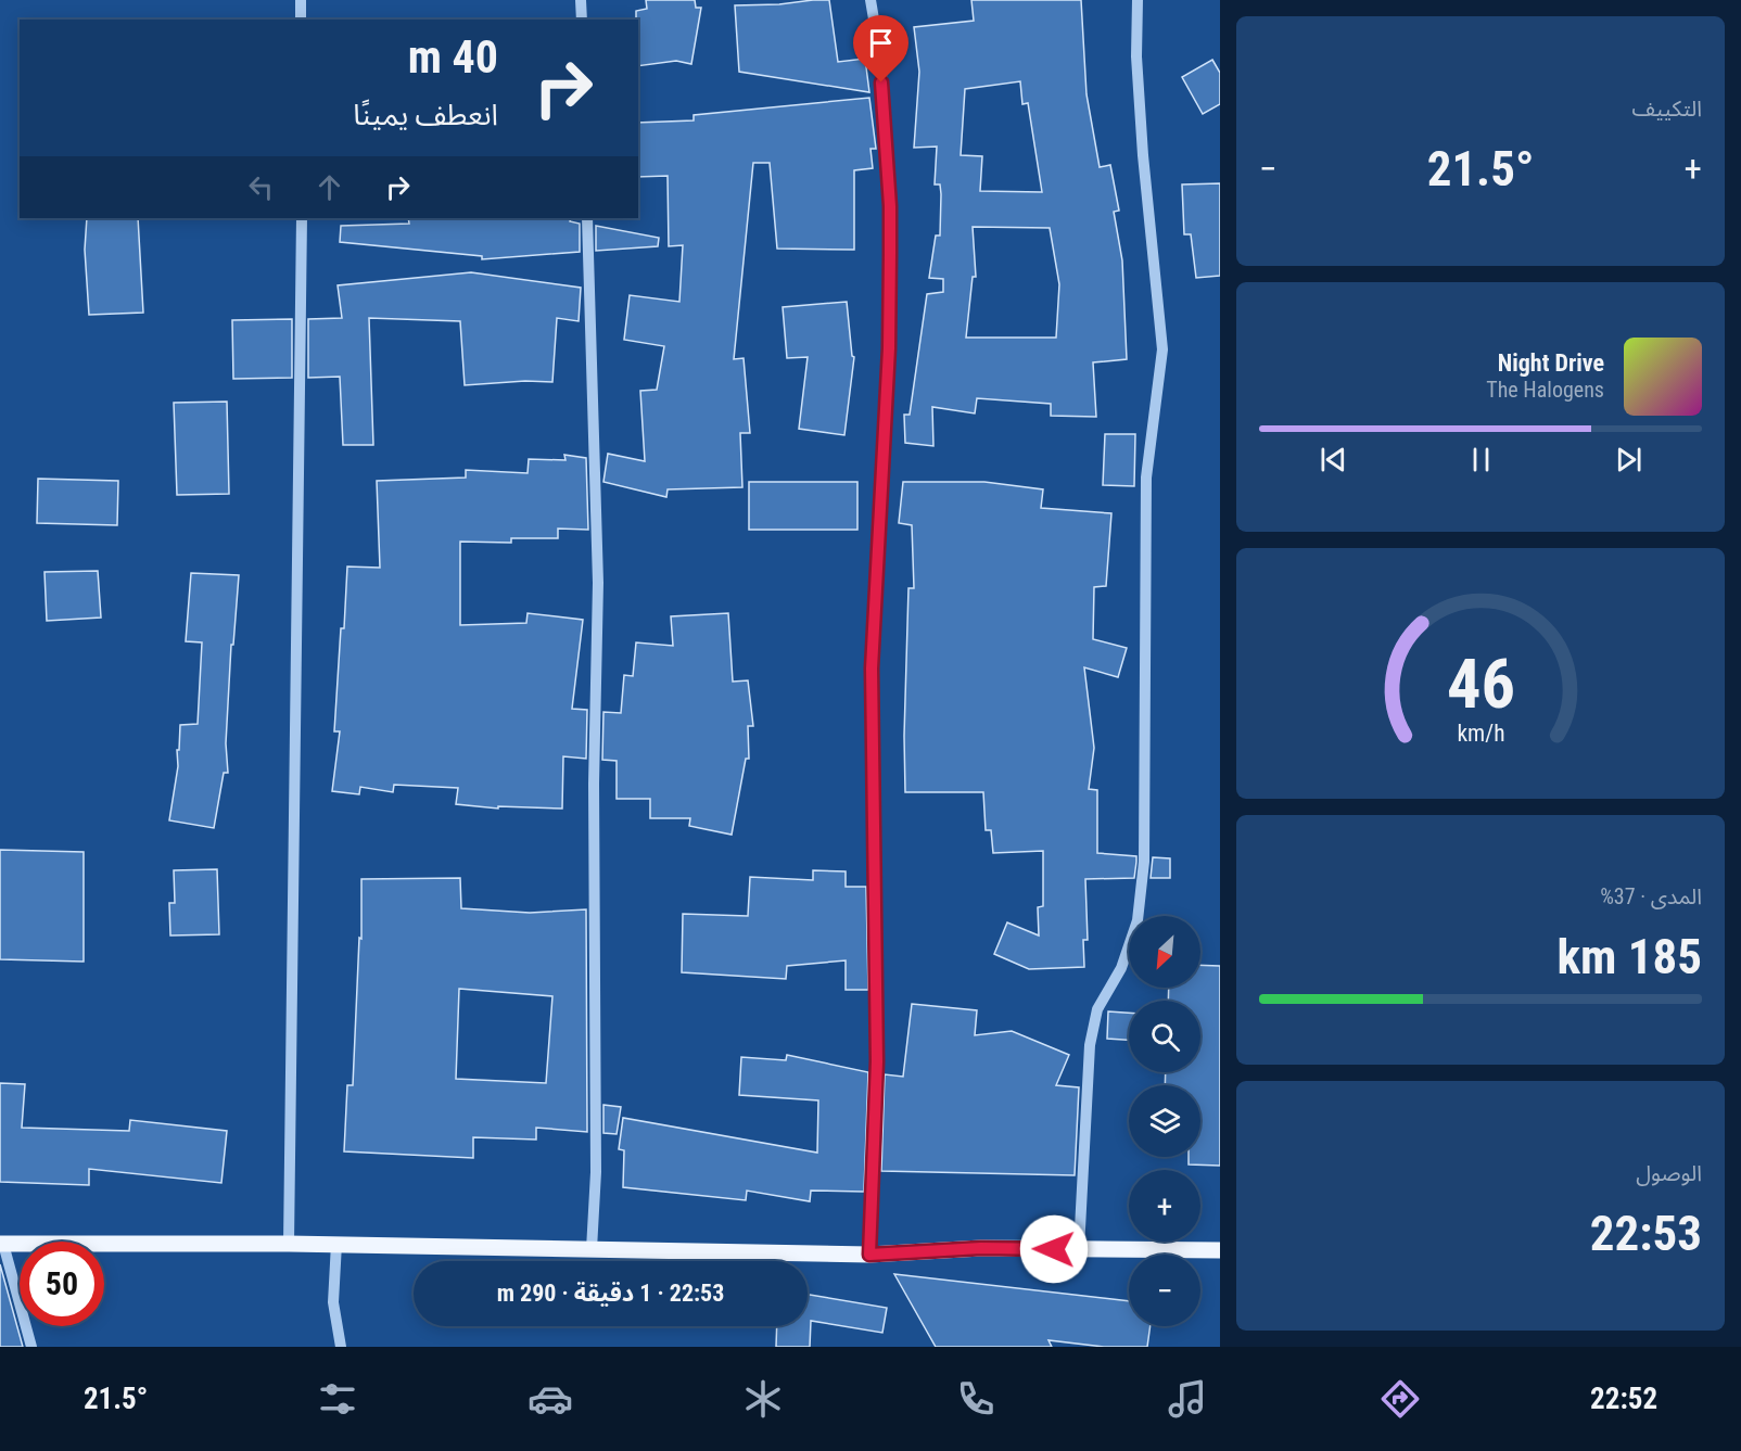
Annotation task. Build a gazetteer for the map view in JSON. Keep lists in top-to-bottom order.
{
  "north": "bottom left",
  "page": {
    "tile": [
      "التكييف",
      ["المدى · 37%", "185 km"],
      ["الوصول", "22:53"]
    ],
    "turn": ["40 m", "انعطف يمينًا"],
    "heat": ["−", "21.5°", "+"],
    "song": ["Night Drive", "The Halogens"],
    "map_buttons": ["+", "−"],
    "limit": "50",
    "trip": "22:53 · 1 دقيقة · 290 m",
    "tabs": ["22:52", "21.5°"],
    "gauge": ["46", "km/h"]
  }
}
